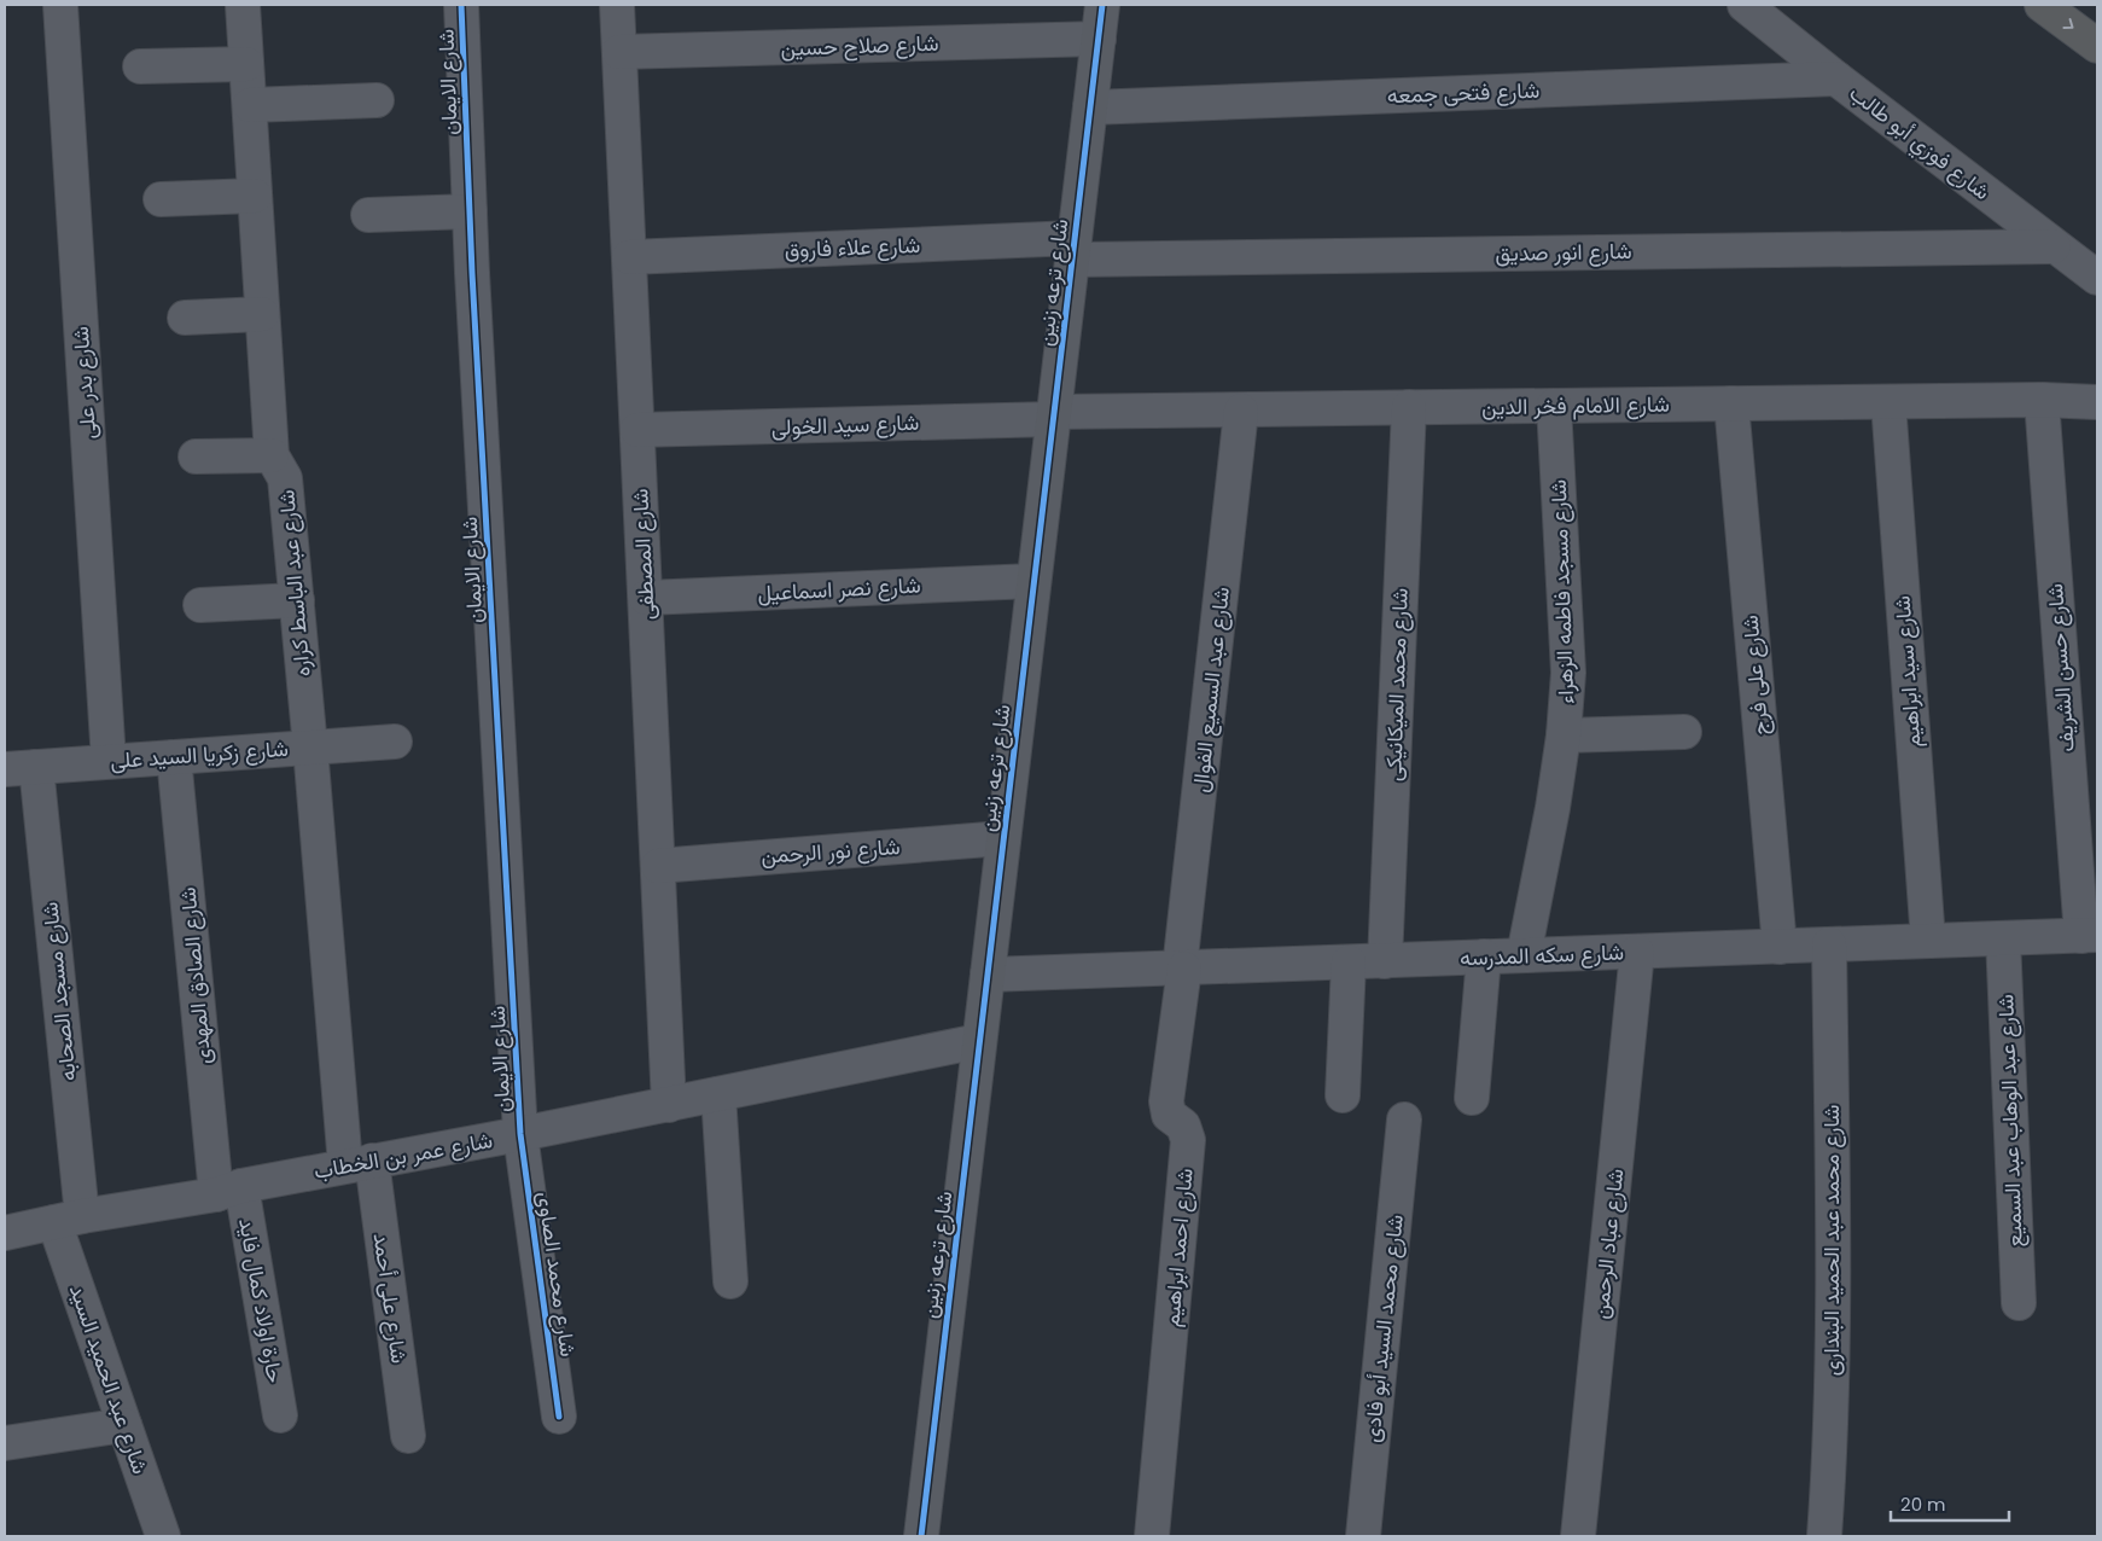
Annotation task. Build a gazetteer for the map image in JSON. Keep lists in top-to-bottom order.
{
  "streets": {
    "street": [
      "شارع صلاح حسين",
      "شارع الايمان",
      "شارع فتحى جمعه",
      "شارع فوزي أبو طالب",
      "شارع علاء فاروق",
      "شارع انور صديق",
      "شارع ترعه زنين",
      "شارع بدر على",
      "شارع الامام فخر الدين",
      "شارع سيد الخولى",
      "شارع المصطفى",
      "شارع عبد الباسط كراره",
      "شارع نصر اسماعيل",
      "شارع مسجد فاطمه الزهراء",
      "شارع حسن الشريف",
      "شارع سيد ابراهيم",
      "شارع على فرج",
      "شارع محمد الميكانيكى",
      "شارع عبد السميع الفوال",
      "شارع زكريا السيد على",
      "شارع نور الرحمن",
      "شارع سكه المدرسه",
      "شارع الصادق المهدى",
      "شارع مسجد الصحابه",
      "شارع عبد الوهاب عبد السميع",
      "شارع عمر بن الخطاب",
      "شارع محمد عبد الحميد البندارى",
      "شارع عباد الرحمن",
      "شارع احمد ابراهيم",
      "شارع محمد الصاوى",
      "شارع على أحمد",
      "حارة اولاد كمال فايد",
      "شارع محمد السيد أبو فادى",
      "شارع عبد الحميد السيد"
    ]
  },
  "crossings": [
    ["شارع صلاح حسين", "شارع ترعه زنين"],
    ["شارع صلاح حسين", "شارع المصطفى"],
    ["شارع الايمان", "شارع عمر بن الخطاب"],
    ["شارع الايمان", "شارع محمد الصاوى"],
    ["شارع فتحى جمعه", "شارع فوزي أبو طالب"],
    ["شارع فتحى جمعه", "شارع ترعه زنين"],
    ["شارع فوزي أبو طالب", "شارع انور صديق"],
    ["شارع علاء فاروق", "شارع انور صديق"],
    ["شارع علاء فاروق", "شارع ترعه زنين"],
    ["شارع علاء فاروق", "شارع المصطفى"],
    ["شارع انور صديق", "شارع ترعه زنين"],
    ["شارع ترعه زنين", "شارع الامام فخر الدين"],
    ["شارع ترعه زنين", "شارع سيد الخولى"],
    ["شارع ترعه زنين", "شارع نصر اسماعيل"],
    ["شارع ترعه زنين", "شارع نور الرحمن"],
    ["شارع ترعه زنين", "شارع سكه المدرسه"],
    ["شارع ترعه زنين", "شارع عمر بن الخطاب"],
    ["شارع بدر على", "شارع زكريا السيد على"],
    ["شارع الامام فخر الدين", "شارع سيد الخولى"],
    ["شارع الامام فخر الدين", "شارع مسجد فاطمه الزهراء"],
    ["شارع الامام فخر الدين", "شارع حسن الشريف"],
    ["شارع الامام فخر الدين", "شارع سيد ابراهيم"],
    ["شارع الامام فخر الدين", "شارع على فرج"],
    ["شارع الامام فخر الدين", "شارع محمد الميكانيكى"],
    ["شارع الامام فخر الدين", "شارع عبد السميع الفوال"],
    ["شارع سيد الخولى", "شارع المصطفى"],
    ["شارع المصطفى", "شارع نصر اسماعيل"],
    ["شارع المصطفى", "شارع نور الرحمن"],
    ["شارع المصطفى", "شارع عمر بن الخطاب"],
    ["شارع عبد الباسط كراره", "شارع زكريا السيد على"],
    ["شارع عبد الباسط كراره", "شارع عمر بن الخطاب"],
    ["شارع عبد الباسط كراره", "شارع على أحمد"],
    ["شارع مسجد فاطمه الزهراء", "شارع سكه المدرسه"],
    ["شارع حسن الشريف", "شارع سكه المدرسه"],
    ["شارع سيد ابراهيم", "شارع سكه المدرسه"],
    ["شارع على فرج", "شارع سكه المدرسه"],
    ["شارع محمد الميكانيكى", "شارع سكه المدرسه"],
    ["شارع عبد السميع الفوال", "شارع سكه المدرسه"],
    ["شارع عبد السميع الفوال", "شارع احمد ابراهيم"],
    ["شارع زكريا السيد على", "شارع الصادق المهدى"],
    ["شارع زكريا السيد على", "شارع مسجد الصحابه"],
    ["شارع سكه المدرسه", "شارع عبد الوهاب عبد السميع"],
    ["شارع سكه المدرسه", "شارع محمد عبد الحميد البندارى"],
    ["شارع سكه المدرسه", "شارع عباد الرحمن"],
    ["شارع سكه المدرسه", "شارع احمد ابراهيم"],
    ["شارع الصادق المهدى", "شارع عمر بن الخطاب"],
    ["شارع الصادق المهدى", "حارة اولاد كمال فايد"],
    ["شارع مسجد الصحابه", "شارع عمر بن الخطاب"],
    ["شارع مسجد الصحابه", "شارع عبد الحميد السيد"],
    ["شارع عمر بن الخطاب", "شارع محمد الصاوى"],
    ["شارع عمر بن الخطاب", "شارع على أحمد"],
    ["شارع عمر بن الخطاب", "حارة اولاد كمال فايد"],
    ["شارع عمر بن الخطاب", "شارع عبد الحميد السيد"]
  ],
  "scale_bar": "20 m"
}
